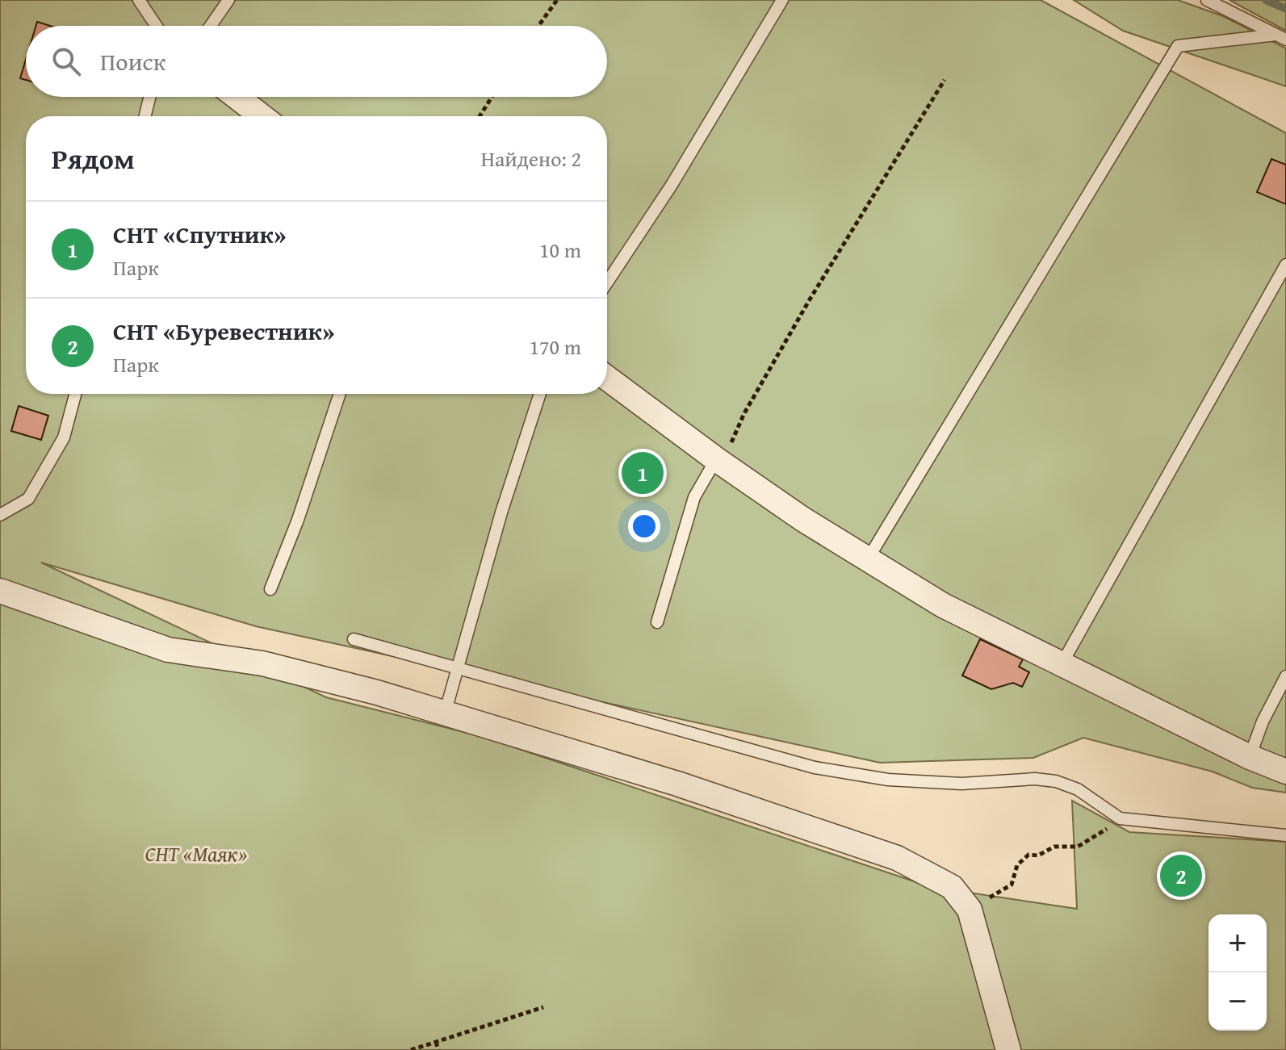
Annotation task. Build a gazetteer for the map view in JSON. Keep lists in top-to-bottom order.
{
  "parks": ["СНТ «Маяк»"],
  "page": {
    "search": "Поиск",
    "heading": ["Рядом", "Найдено: 2"],
    "list": [
      {
        "mark": "1",
        "name": "СНТ «Спутник»",
        "note": "Парк",
        "value": "10 m"
      },
      {
        "mark": "2",
        "name": "СНТ «Буревестник»",
        "note": "Парк",
        "value": "170 m"
      }
    ],
    "pins": ["1", "2"],
    "map_buttons": ["+", "−"]
  }
}
